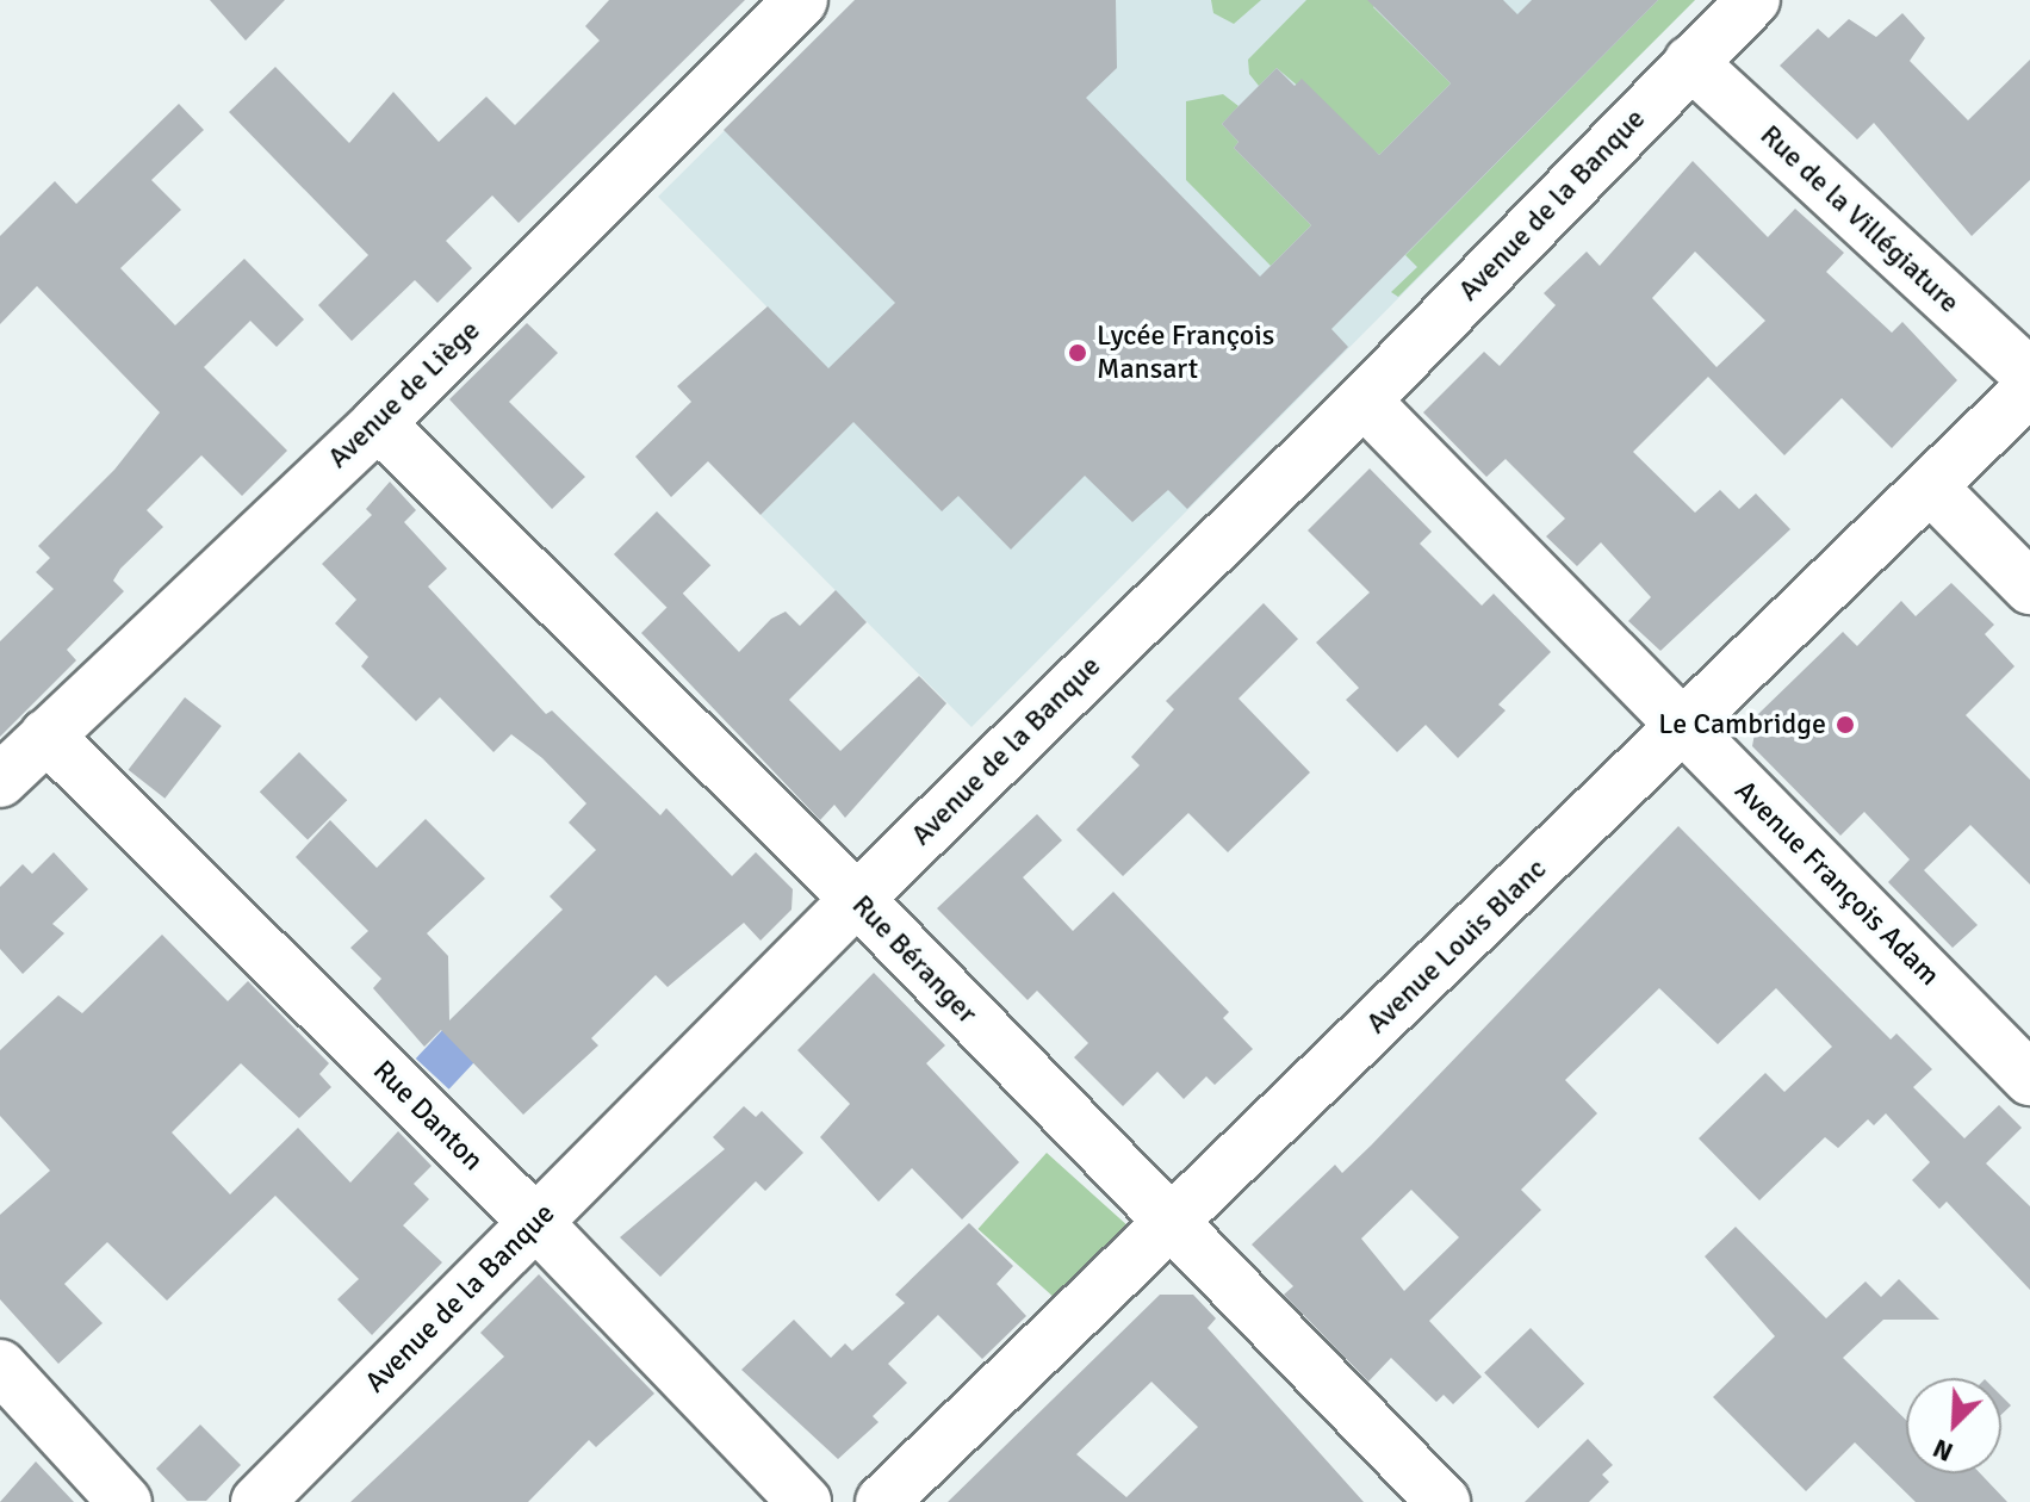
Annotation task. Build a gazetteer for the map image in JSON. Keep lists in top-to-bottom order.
{
  "streets": {
    "street": [
      "Avenue de la Banque",
      "Rue de la Villégiature",
      "Avenue de Liège",
      "Avenue François Adam",
      "Avenue Louis Blanc",
      "Rue Béranger",
      "Rue Danton"
    ]
  },
  "crossings": [
    ["Avenue de la Banque", "Rue de la Villégiature"],
    ["Avenue de la Banque", "Avenue François Adam"],
    ["Avenue de la Banque", "Rue Béranger"],
    ["Avenue de la Banque", "Rue Danton"],
    ["Avenue de Liège", "Rue Béranger"],
    ["Avenue de Liège", "Rue Danton"],
    ["Avenue François Adam", "Avenue Louis Blanc"],
    ["Avenue Louis Blanc", "Rue Béranger"]
  ],
  "places": ["Lycée François Mansart", "Le Cambridge"],
  "north": "bottom left"
}
